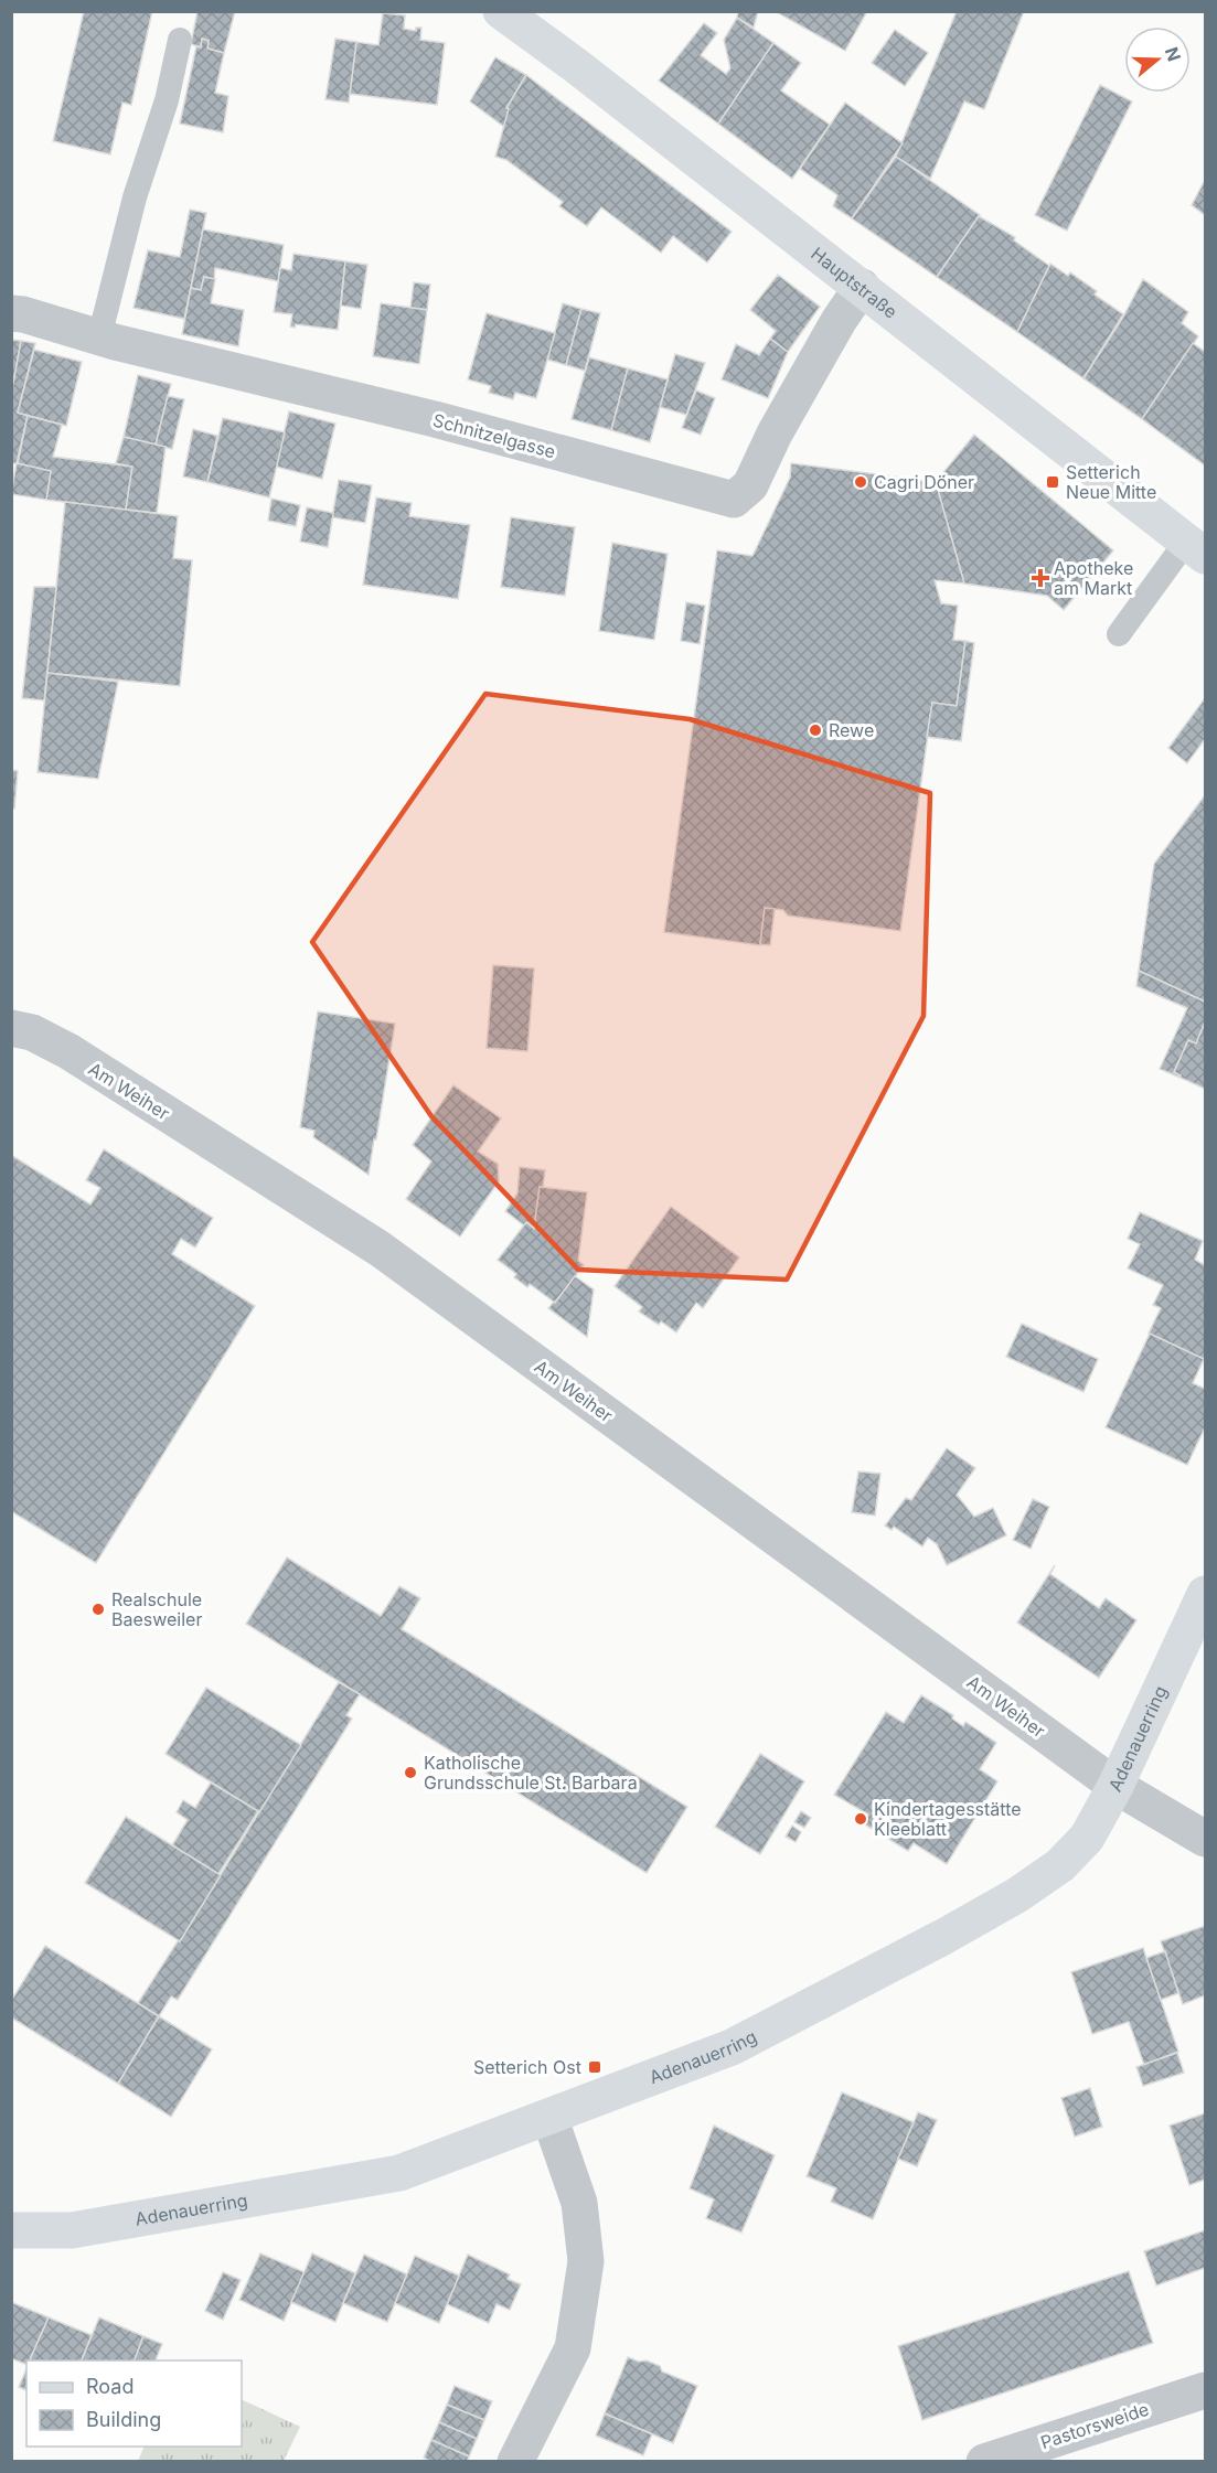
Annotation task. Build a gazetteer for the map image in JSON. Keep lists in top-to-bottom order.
{
  "streets": {
    "street": [
      "Hauptstraße",
      "Schnitzelgasse",
      "Am Weiher",
      "Adenauerring",
      "Pastorsweide"
    ]
  },
  "crossings": [
    ["Hauptstraße", "Schnitzelgasse"],
    ["Am Weiher", "Adenauerring"]
  ],
  "places": {
    "other": [
      "Cagri Döner",
      "Rewe",
      "Realschule Baesweiler",
      "Katholische Grundsschule St. Barbara",
      "Kindertagesstätte Kleeblatt"
    ],
    "transit": ["Setterich Neue Mitte", "Setterich Ost"],
    "health": ["Apotheke am Markt"]
  },
  "legend": ["Road", "Building"],
  "north": "right"
}
